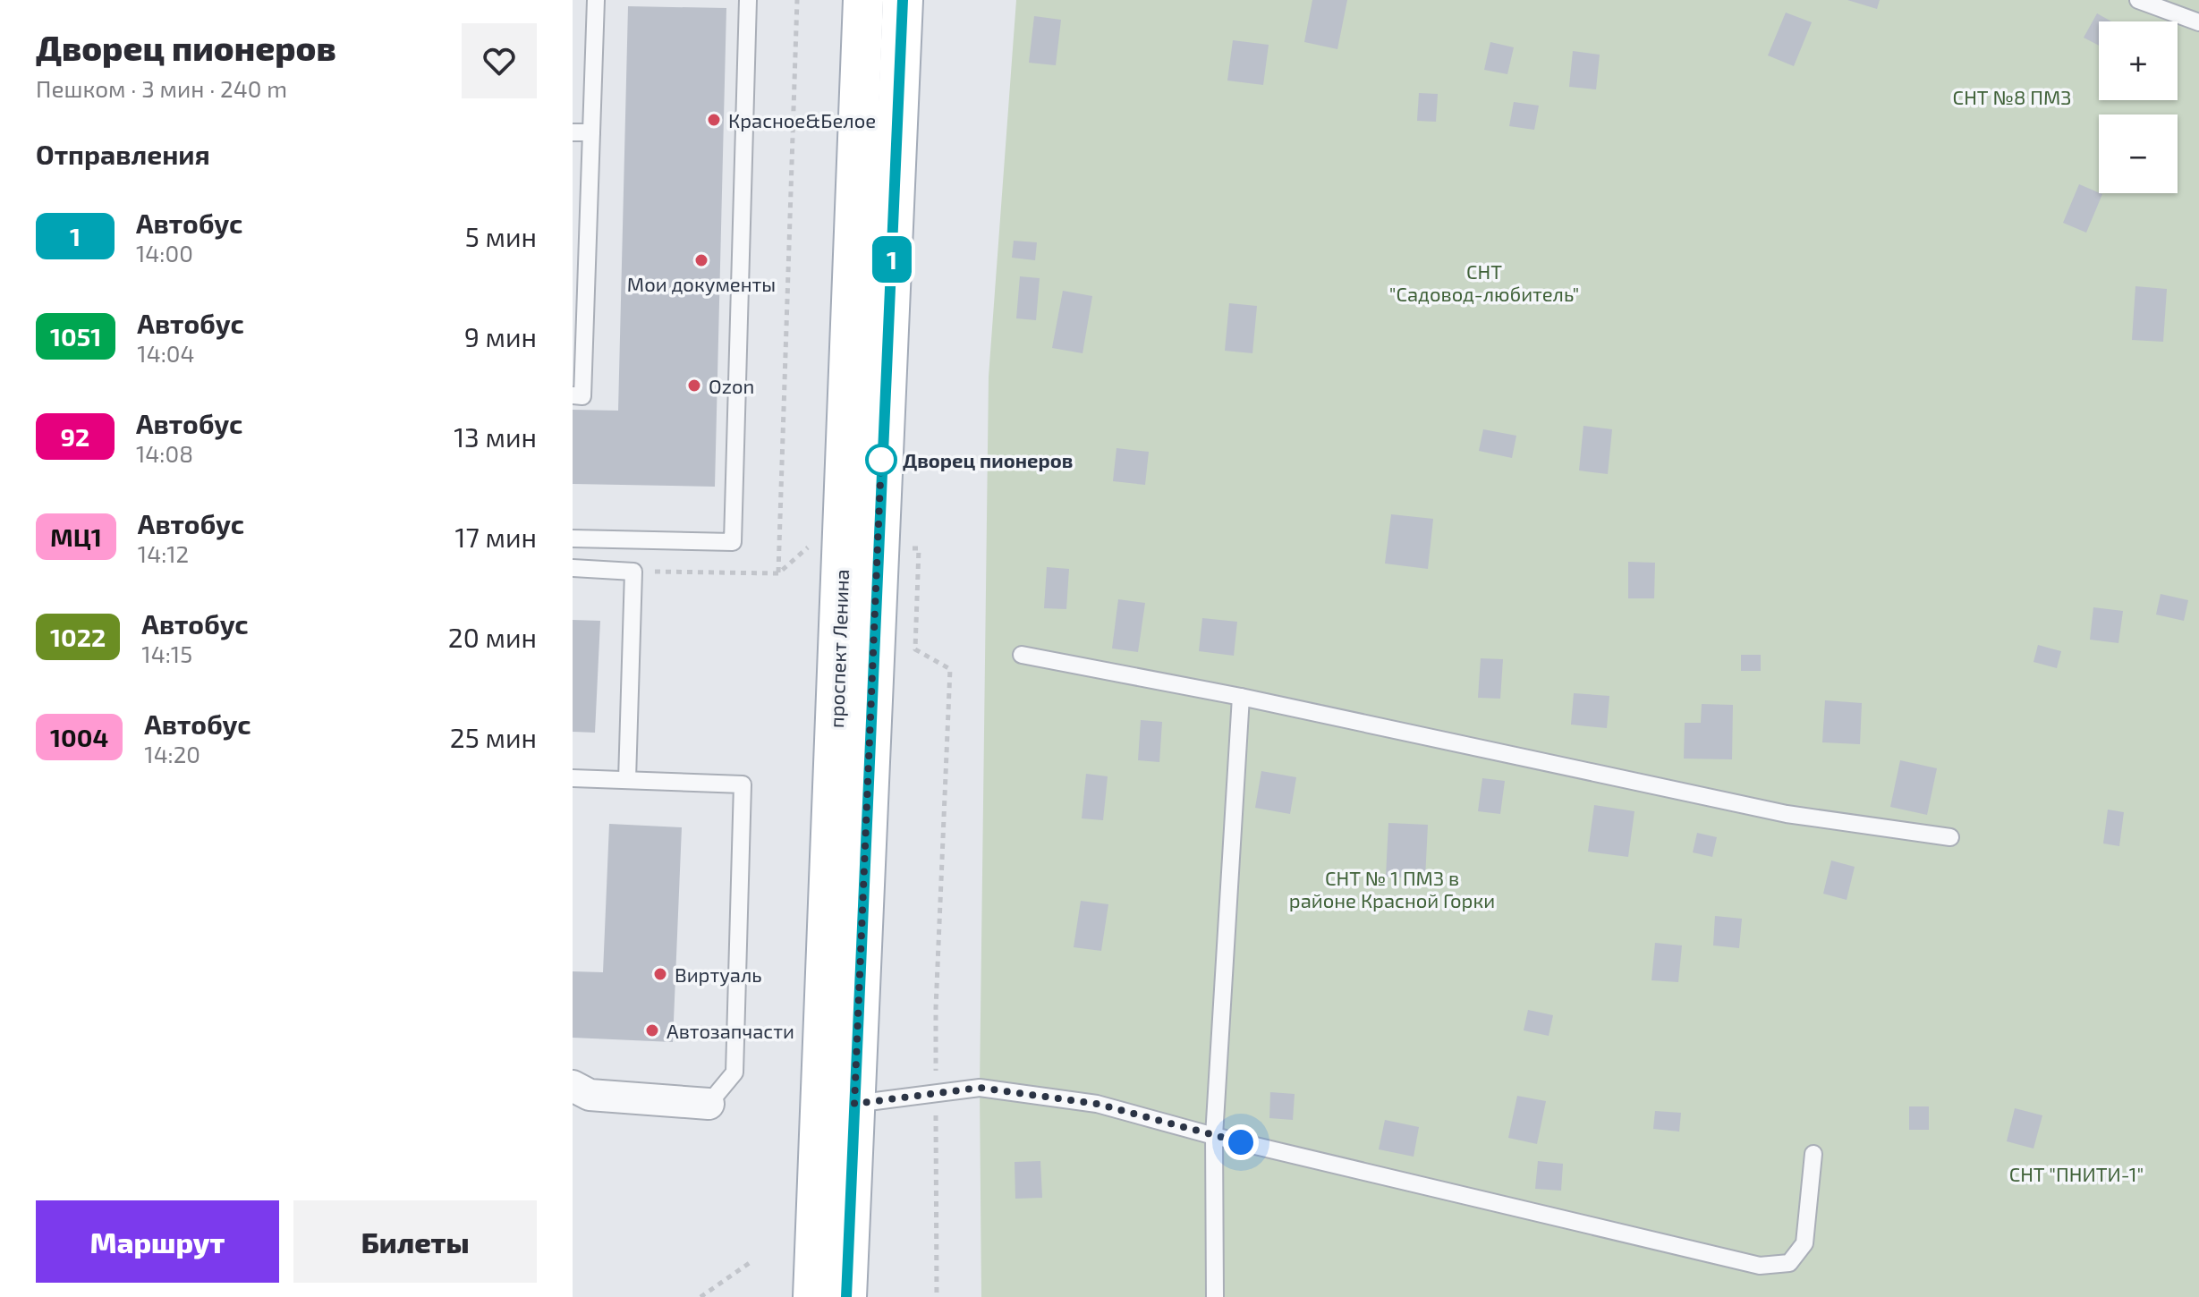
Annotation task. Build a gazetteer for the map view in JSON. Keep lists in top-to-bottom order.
{
  "streets": {
    "main road": ["проспект Ленина"]
  },
  "parks": [
    "СНТ №8 ПМЗ",
    "СНТ \"Садовод-любитель\"",
    "СНТ № 1 ПМЗ в районе Красной Горки",
    "СНТ \"ПНИТИ-1\""
  ],
  "places": [
    "Красное&Белое",
    "Мои документы",
    "Ozon",
    "Дворец пионеров",
    "Виртуаль",
    "Автозапчасти"
  ],
  "lines": ["bus line 1"],
  "page": {
    "heading": [
      ["Дворец пионеров", "Пешком · 3 мин · 240 m"],
      "Отправления"
    ],
    "on_map": "1",
    "map_buttons": ["+", "−"],
    "list": [
      {
        "mark": "1",
        "name": "Автобус",
        "note": "14:00",
        "value": "5 мин"
      },
      {
        "mark": "1051",
        "name": "Автобус",
        "note": "14:04",
        "value": "9 мин"
      },
      {
        "mark": "92",
        "name": "Автобус",
        "note": "14:08",
        "value": "13 мин"
      },
      {
        "mark": "МЦ1",
        "name": "Автобус",
        "note": "14:12",
        "value": "17 мин"
      },
      {
        "mark": "1022",
        "name": "Автобус",
        "note": "14:15",
        "value": "20 мин"
      },
      {
        "mark": "1004",
        "name": "Автобус",
        "note": "14:20",
        "value": "25 мин"
      }
    ],
    "buttons": ["Маршрут", "Билеты"]
  }
}
